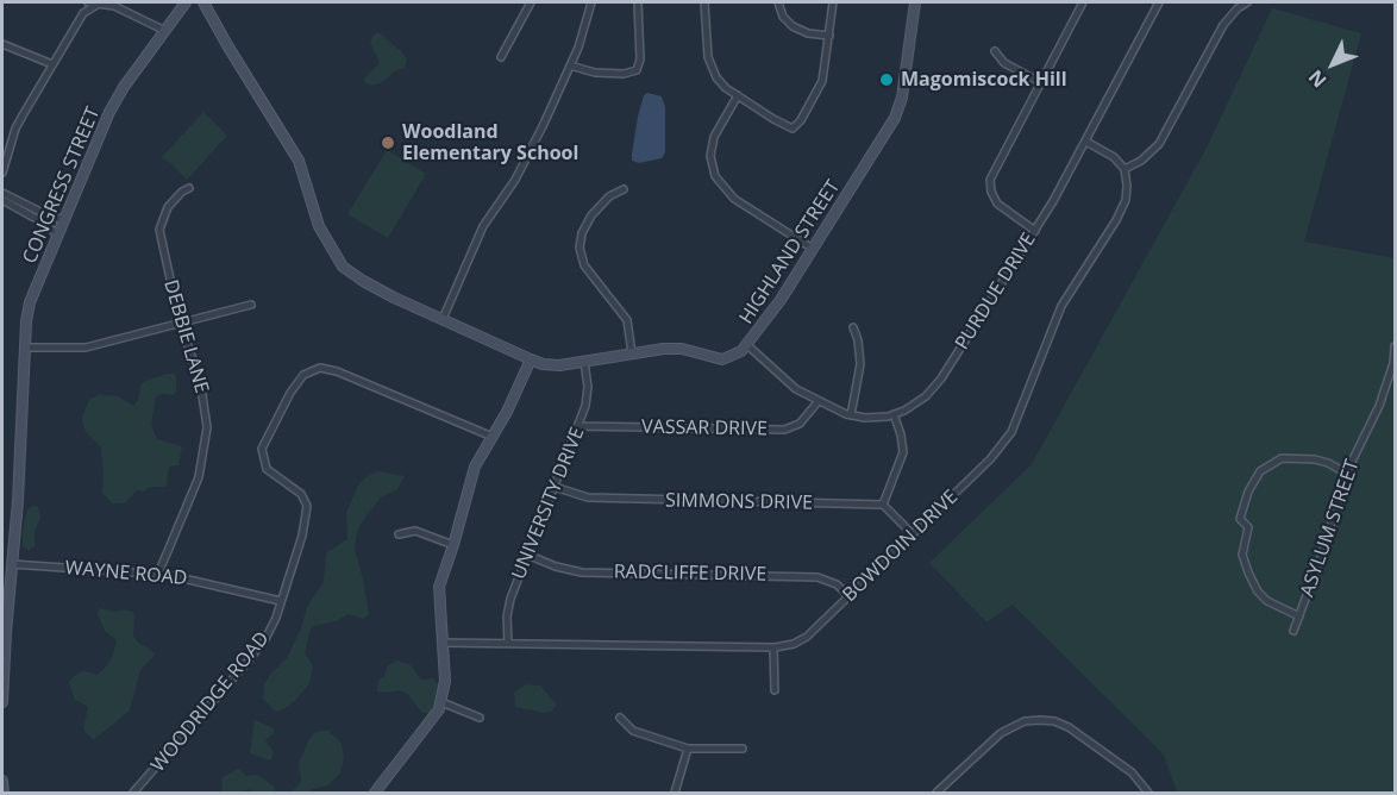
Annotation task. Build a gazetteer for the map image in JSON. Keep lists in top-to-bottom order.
{
  "streets": {
    "street": [
      "CONGRESS STREET",
      "HIGHLAND STREET",
      "PURDUE DRIVE",
      "DEBBIE LANE",
      "VASSAR DRIVE",
      "SIMMONS DRIVE",
      "UNIVERSITY DRIVE",
      "ASYLUM STREET",
      "BOWDOIN DRIVE",
      "WAYNE ROAD",
      "RADCLIFFE DRIVE",
      "WOODRIDGE ROAD"
    ]
  },
  "crossings": [
    ["CONGRESS STREET", "WAYNE ROAD"],
    ["HIGHLAND STREET", "PURDUE DRIVE"],
    ["HIGHLAND STREET", "UNIVERSITY DRIVE"],
    ["PURDUE DRIVE", "VASSAR DRIVE"],
    ["DEBBIE LANE", "WAYNE ROAD"],
    ["VASSAR DRIVE", "UNIVERSITY DRIVE"],
    ["SIMMONS DRIVE", "UNIVERSITY DRIVE"],
    ["UNIVERSITY DRIVE", "BOWDOIN DRIVE"],
    ["UNIVERSITY DRIVE", "RADCLIFFE DRIVE"],
    ["BOWDOIN DRIVE", "RADCLIFFE DRIVE"],
    ["WAYNE ROAD", "WOODRIDGE ROAD"]
  ],
  "places": ["Magomiscock Hill", "Woodland Elementary School"],
  "north": "bottom left"
}
